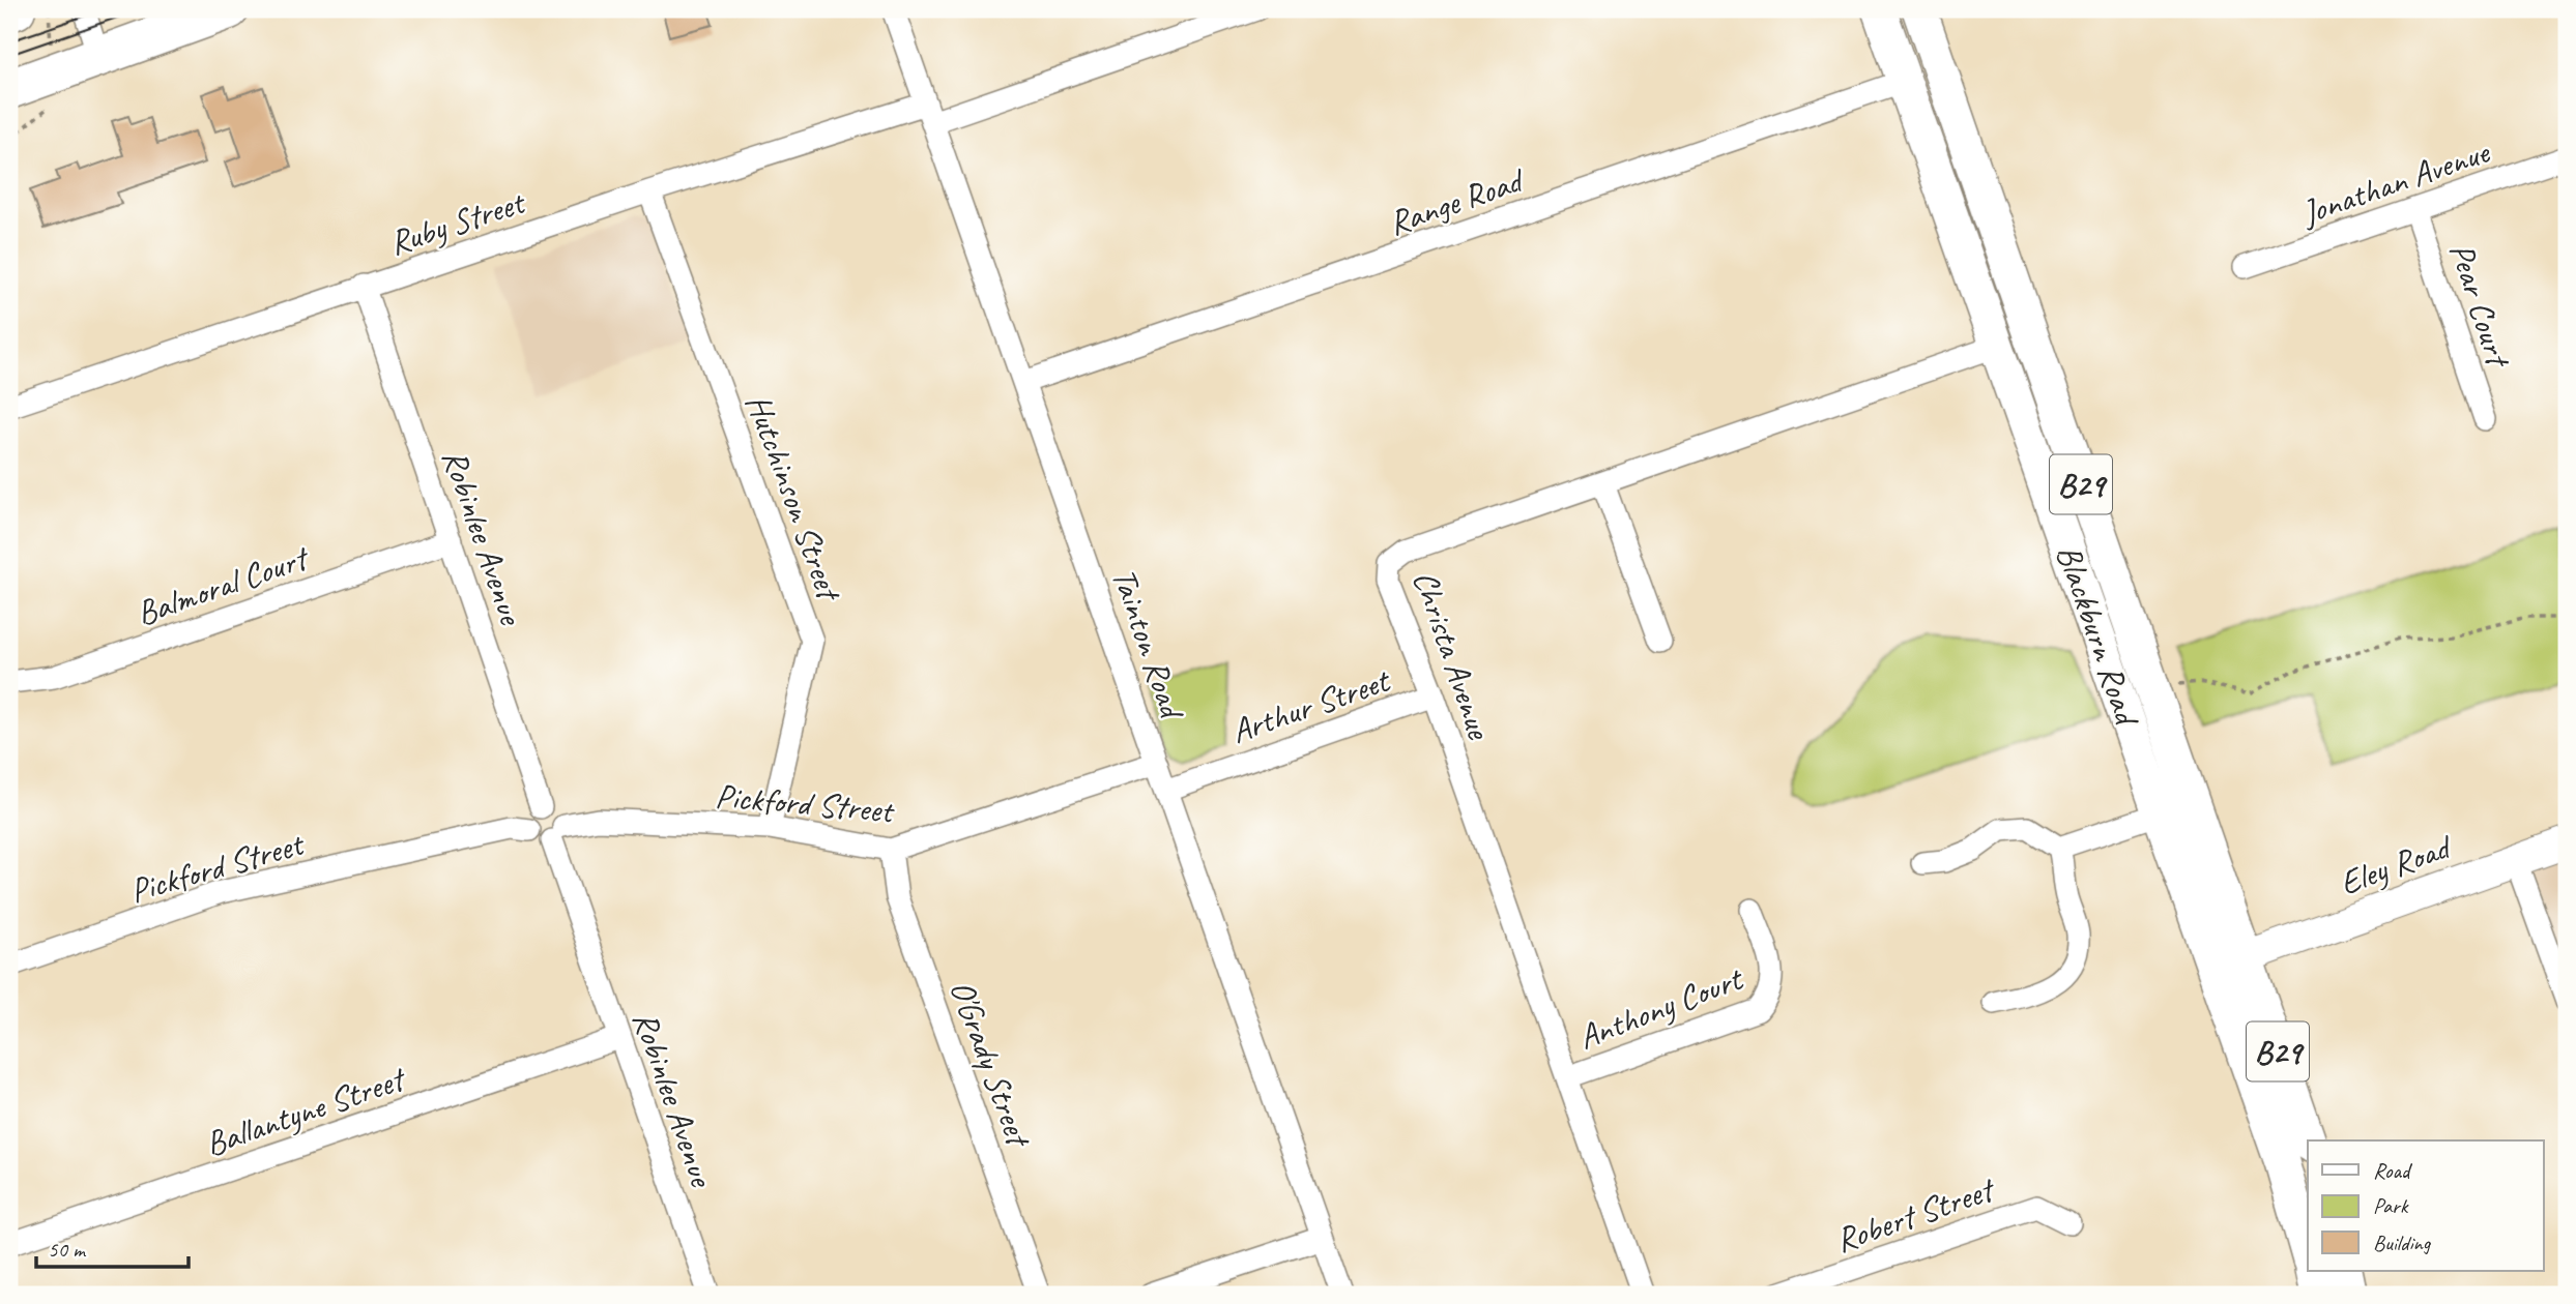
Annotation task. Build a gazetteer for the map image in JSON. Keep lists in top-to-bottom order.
{
  "streets": {
    "main road": ["B29", "Blackburn Road", "Eley Road"],
    "street": [
      "Jonathan Avenue",
      "Range Road",
      "Ruby Street",
      "Pear Court",
      "Hutchinson Street",
      "Robinlee Avenue",
      "Balmoral Court",
      "Tainton Road",
      "Christa Avenue",
      "Arthur Street",
      "Pickford Street",
      "Anthony Court",
      "O'Grady Street",
      "Ballantyne Street",
      "Robert Street"
    ]
  },
  "crossings": [
    ["Jonathan Avenue", "Pear Court"],
    ["Range Road", "Blackburn Road"],
    ["Range Road", "Tainton Road"],
    ["Ruby Street", "Hutchinson Street"],
    ["Ruby Street", "Robinlee Avenue"],
    ["Ruby Street", "Tainton Road"],
    ["Hutchinson Street", "Pickford Street"],
    ["Robinlee Avenue", "Balmoral Court"],
    ["Robinlee Avenue", "Pickford Street"],
    ["Robinlee Avenue", "Ballantyne Street"],
    ["Blackburn Road", "Christa Avenue"],
    ["Blackburn Road", "Eley Road"],
    ["Tainton Road", "Arthur Street"],
    ["Tainton Road", "Pickford Street"],
    ["Christa Avenue", "Arthur Street"],
    ["Christa Avenue", "Anthony Court"],
    ["Pickford Street", "O'Grady Street"]
  ],
  "legend": ["Road", "Park", "Building"],
  "scale_bar": "50 m"
}
